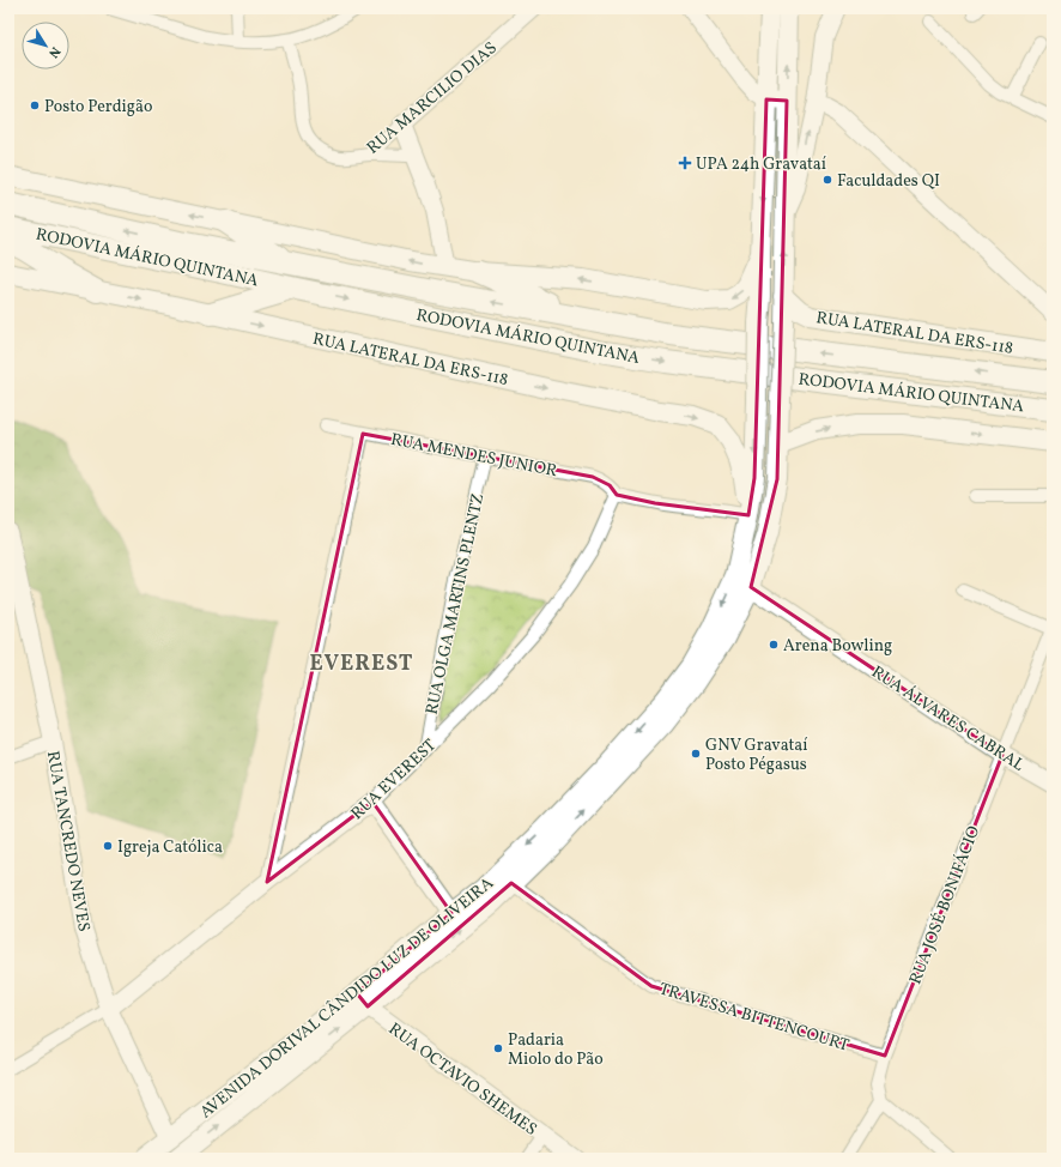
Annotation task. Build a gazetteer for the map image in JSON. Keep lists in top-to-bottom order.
{
  "streets": {
    "highway": ["RODOVIA MÁRIO QUINTANA"],
    "main road": ["RUA LATERAL DA ERS-118", "AVENIDA DORIVAL CÂNDIDO LUZ DE OLIVEIRA"],
    "street": [
      "RUA MARCILIO DIAS",
      "RUA MENDES JUNIOR",
      "RUA OLGA MARTINS PLENTZ",
      "RUA ÁLVARES CABRAL",
      "RUA EVEREST",
      "RUA TANCREDO NEVES",
      "RUA JOSÉ BONIFÁCIO",
      "TRAVESSA BITTENCOURT",
      "RUA OCTAVIO SHEMES"
    ]
  },
  "crossings": [
    ["RUA LATERAL DA ERS-118", "AVENIDA DORIVAL CÂNDIDO LUZ DE OLIVEIRA"],
    ["RUA MENDES JUNIOR", "RUA OLGA MARTINS PLENTZ"],
    ["RUA MENDES JUNIOR", "RUA EVEREST"],
    ["RUA OLGA MARTINS PLENTZ", "RUA EVEREST"],
    ["RUA ÁLVARES CABRAL", "RUA JOSÉ BONIFÁCIO"],
    ["RUA ÁLVARES CABRAL", "AVENIDA DORIVAL CÂNDIDO LUZ DE OLIVEIRA"],
    ["RUA EVEREST", "RUA TANCREDO NEVES"],
    ["RUA TANCREDO NEVES", "AVENIDA DORIVAL CÂNDIDO LUZ DE OLIVEIRA"],
    ["RUA JOSÉ BONIFÁCIO", "TRAVESSA BITTENCOURT"],
    ["AVENIDA DORIVAL CÂNDIDO LUZ DE OLIVEIRA", "TRAVESSA BITTENCOURT"],
    ["AVENIDA DORIVAL CÂNDIDO LUZ DE OLIVEIRA", "RUA OCTAVIO SHEMES"]
  ],
  "districts": ["EVEREST"],
  "places": {
    "other": [
      "Posto Perdigão",
      "Faculdades QI",
      "Arena Bowling",
      "GNV Gravataí Posto Pégasus",
      "Igreja Católica",
      "Padaria Miolo do Pão"
    ],
    "health": ["UPA 24h Gravataí"]
  },
  "north": "bottom right"
}
